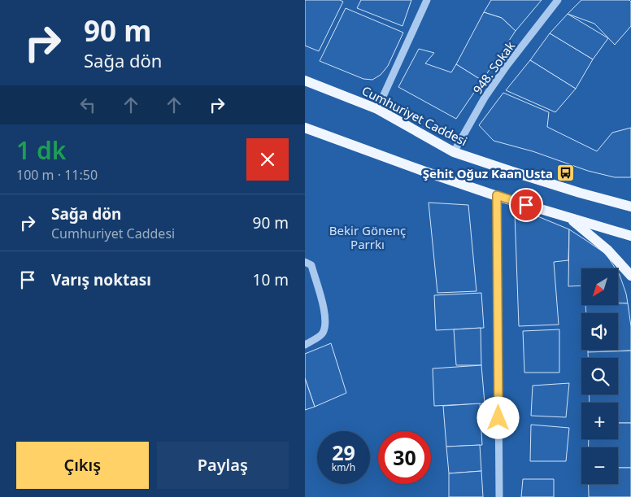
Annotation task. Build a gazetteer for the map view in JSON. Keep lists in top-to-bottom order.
{
  "streets": {
    "main road": ["Cumhuriyet Caddesi"],
    "street": ["948. Sokak"]
  },
  "crossings": [
    ["948. Sokak", "Cumhuriyet Caddesi"]
  ],
  "parks": ["Bekir Gönenç Parrkı"],
  "places": {
    "bus stop": ["Şehit Oğuz Kaan Usta"]
  },
  "north": "bottom left",
  "page": {
    "turn": ["90 m", "Sağa dön"],
    "heading": ["1 dk", "100 m · 11:50"],
    "list": [
      {
        "name": "Sağa dön",
        "note": "Cumhuriyet Caddesi",
        "value": "90 m"
      },
      {
        "name": "Varış noktası",
        "value": "10 m"
      }
    ],
    "map_buttons": ["+", "−"],
    "speed": "29 km/h",
    "limit": "30",
    "buttons": ["Çıkış", "Paylaş"]
  }
}
